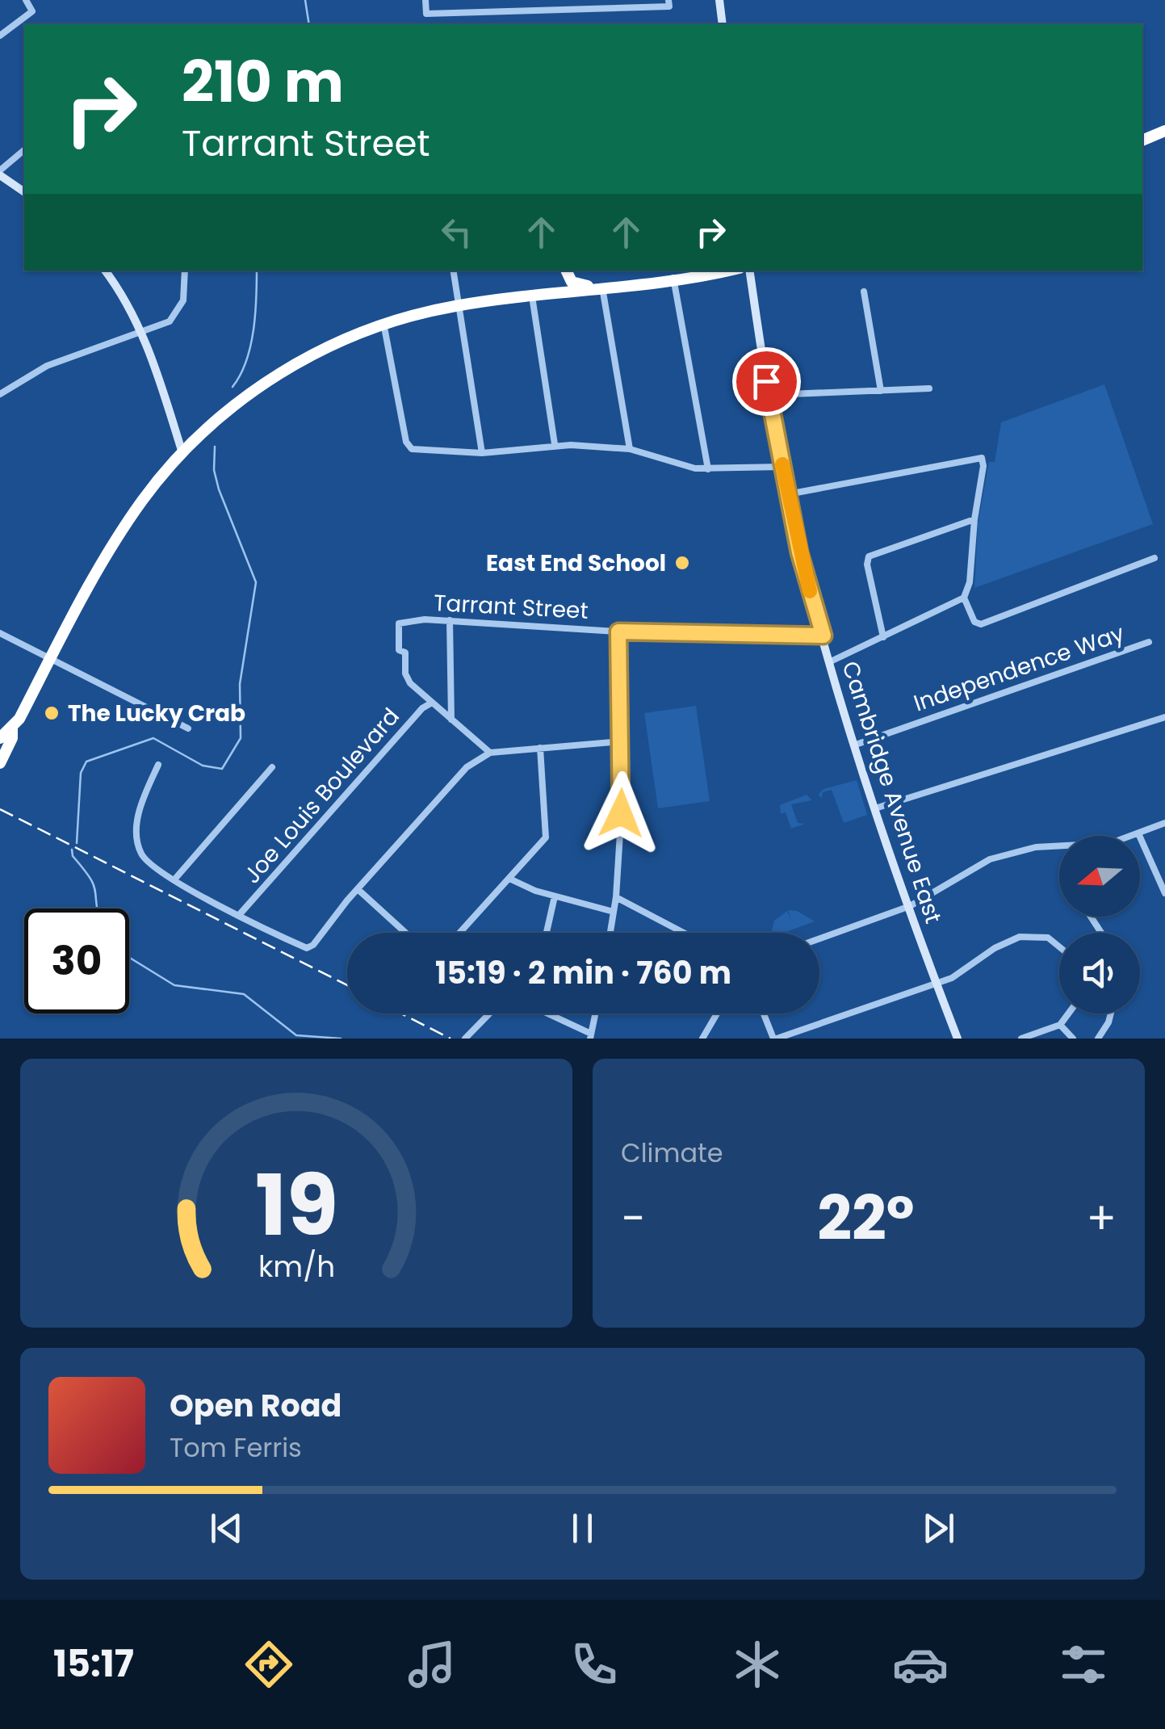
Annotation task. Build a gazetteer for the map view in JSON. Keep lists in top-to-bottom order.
{
  "streets": {
    "main road": ["Cambridge Avenue East"],
    "street": ["Tarrant Street", "Independence Way", "Joe Louis Boulevard"]
  },
  "crossings": [
    ["Tarrant Street", "Cambridge Avenue East"],
    ["Tarrant Street", "Joe Louis Boulevard"],
    ["Independence Way", "Cambridge Avenue East"]
  ],
  "places": ["East End School", "The Lucky Crab"],
  "north": "left",
  "page": {
    "turn": ["210 m", "Tarrant Street"],
    "limit": "30",
    "trip": "15:19 · 2 min · 760 m",
    "tile": "Climate",
    "heat": ["−", "22°", "+"],
    "song": ["Open Road", "Tom Ferris"],
    "tabs": "15:17",
    "gauge": ["19", "km/h"]
  }
}
